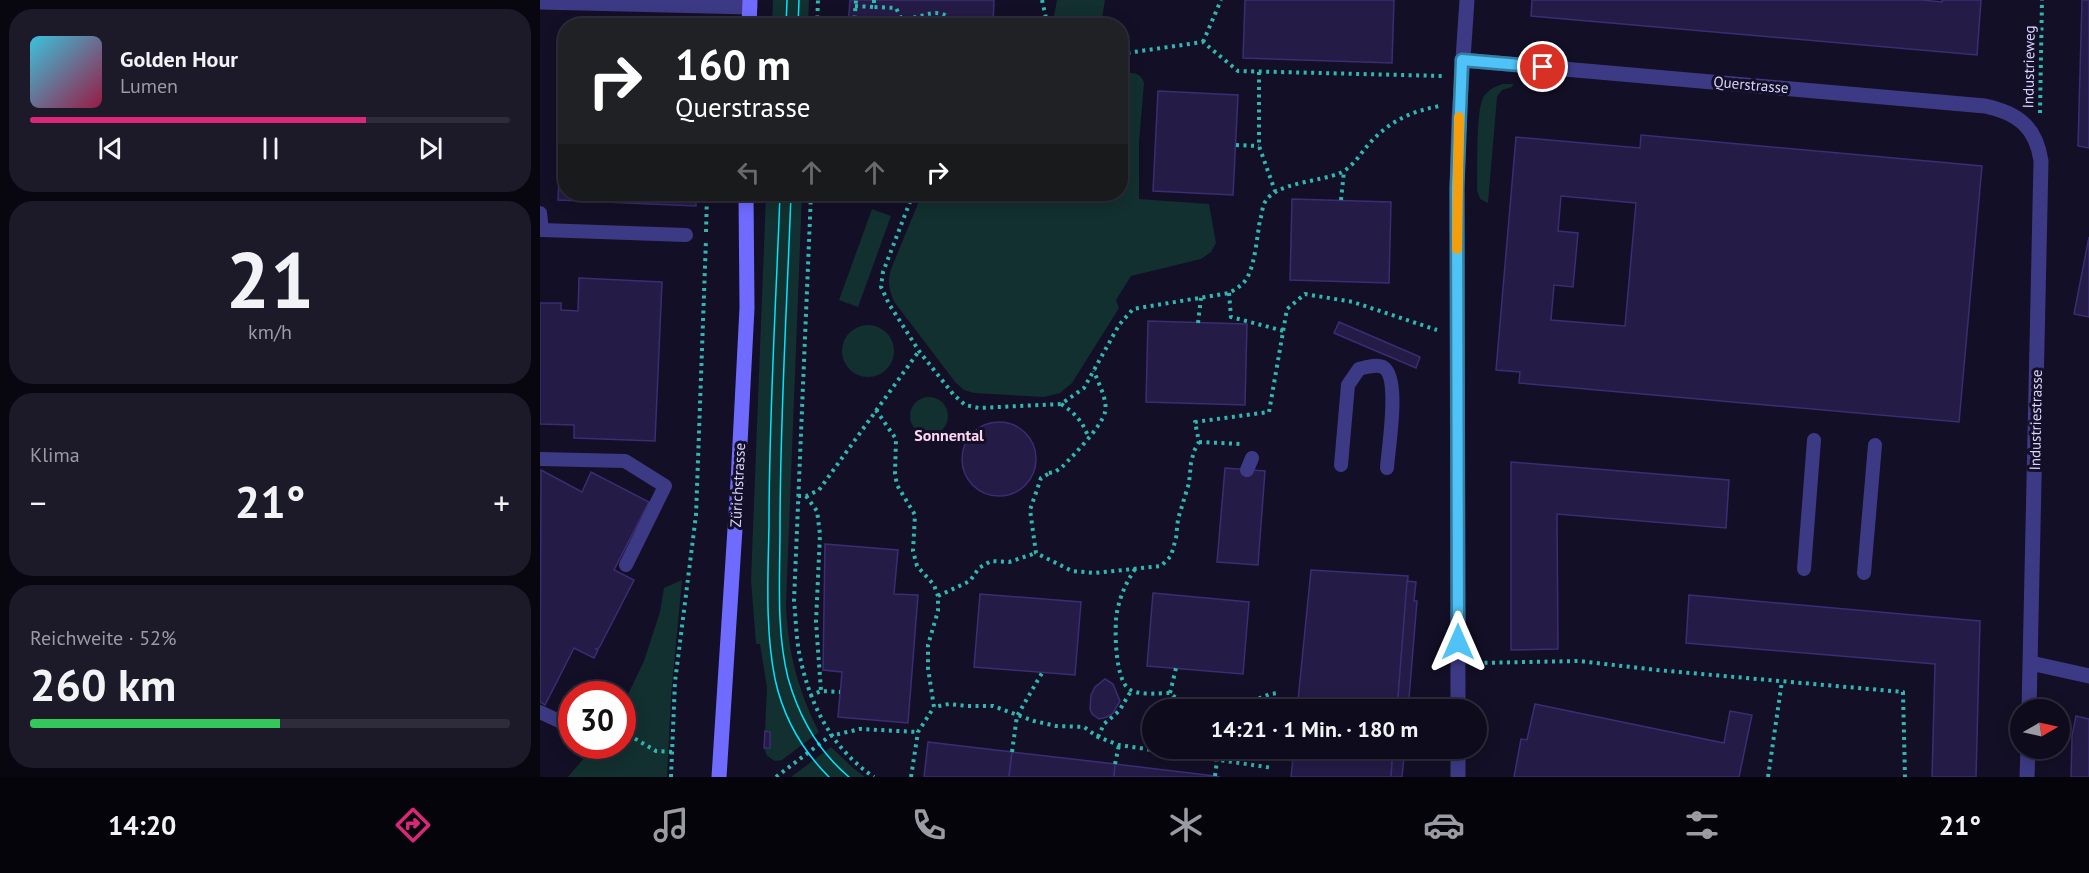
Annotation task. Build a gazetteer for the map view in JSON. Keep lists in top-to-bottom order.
{
  "streets": {
    "main road": ["Zürichstrasse"],
    "street": ["Querstrasse", "Industriestrasse"],
    "path": ["Industrieweg"]
  },
  "crossings": [
    ["Industrieweg", "Querstrasse"],
    ["Industrieweg", "Industriestrasse"],
    ["Querstrasse", "Industriestrasse"]
  ],
  "districts": ["Sonnental"],
  "north": "right",
  "page": {
    "turn": ["160 m", "Querstrasse"],
    "song": ["Golden Hour", "Lumen"],
    "tile": [
      ["21", "km/h"],
      "Klima",
      ["Reichweite · 52%", "260 km"]
    ],
    "heat": ["−", "21°", "+"],
    "limit": "30",
    "trip": "14:21 · 1 Min. · 180 m",
    "tabs": ["14:20", "21°"]
  }
}
